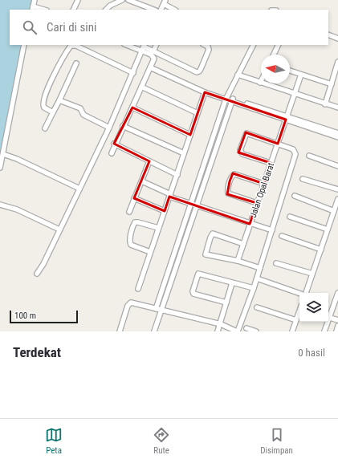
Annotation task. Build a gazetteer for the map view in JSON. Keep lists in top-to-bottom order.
{
  "streets": {
    "street": ["Jalan Opal Barat"]
  },
  "scale_bar": "100 m",
  "north": "left",
  "page": {
    "search": "Cari di sini",
    "scale": "100 m",
    "heading": ["Terdekat", "0 hasil"],
    "nav": ["Peta", "Rute", "Disimpan"]
  }
}
